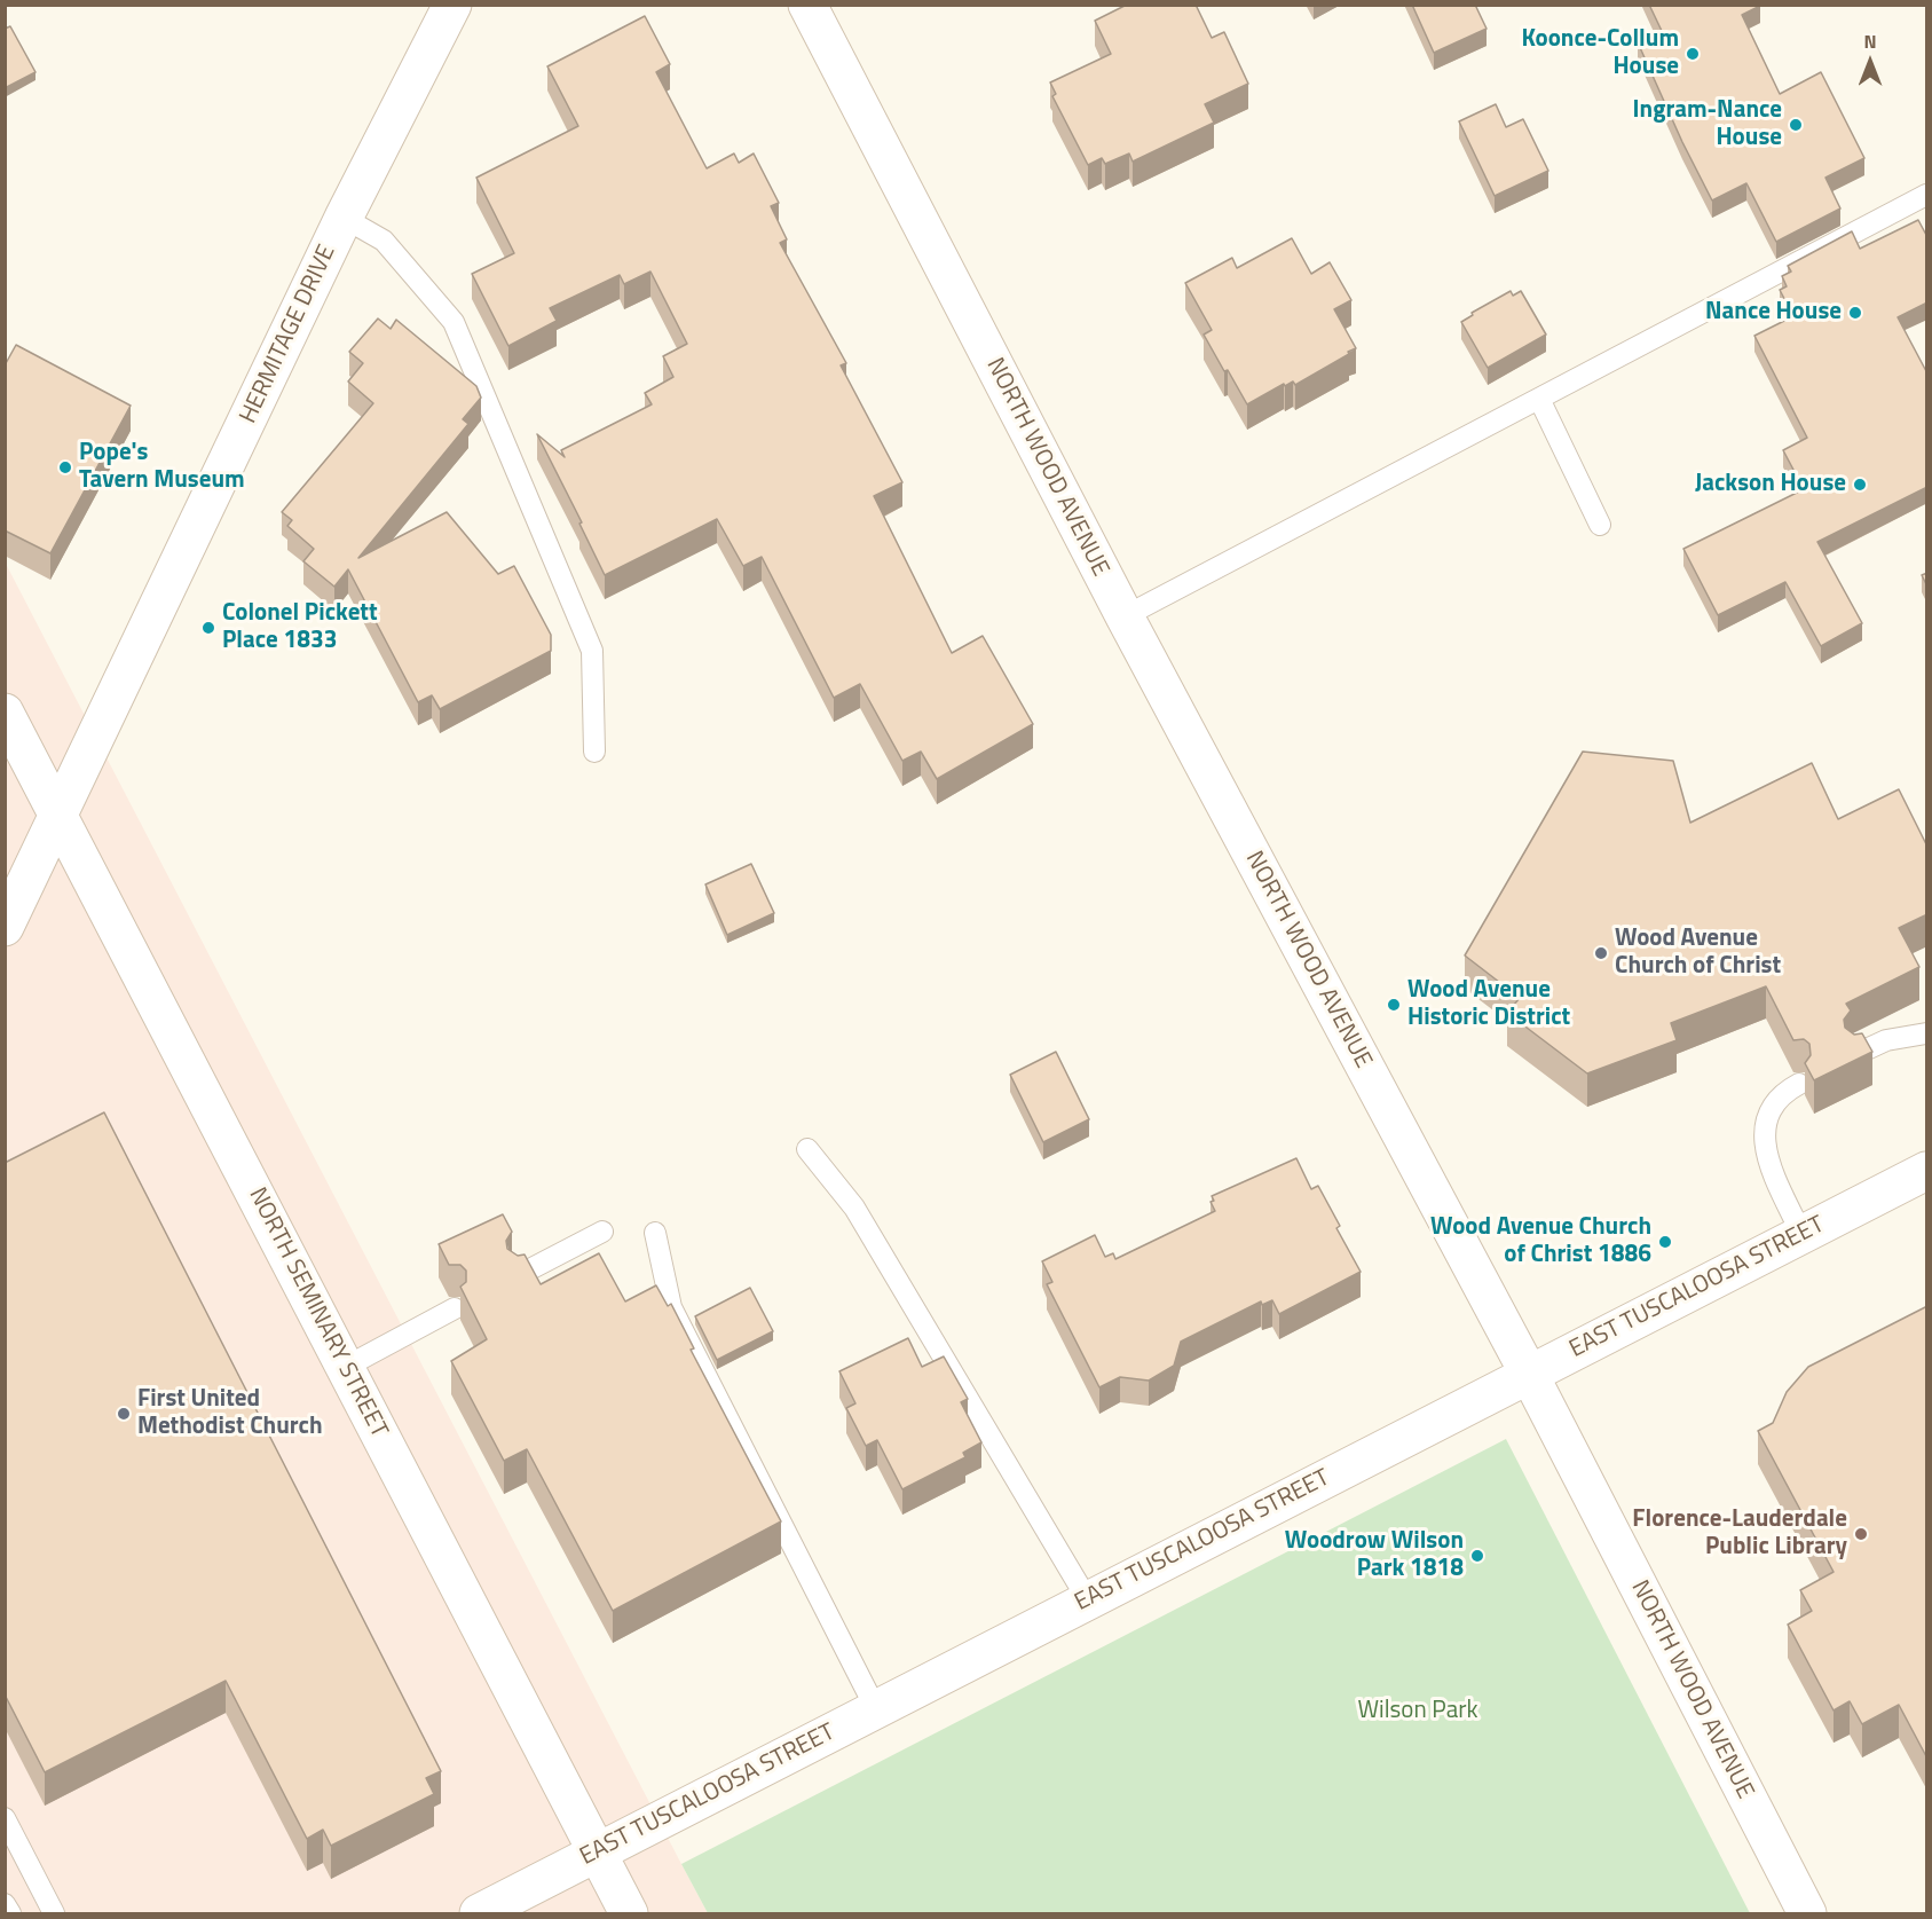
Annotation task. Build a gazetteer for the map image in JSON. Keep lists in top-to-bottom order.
{
  "streets": {
    "street": [
      "HERMITAGE DRIVE",
      "NORTH WOOD AVENUE",
      "EAST TUSCALOOSA STREET",
      "NORTH SEMINARY STREET"
    ]
  },
  "crossings": [
    ["HERMITAGE DRIVE", "NORTH SEMINARY STREET"],
    ["NORTH WOOD AVENUE", "EAST TUSCALOOSA STREET"],
    ["EAST TUSCALOOSA STREET", "NORTH SEMINARY STREET"]
  ],
  "parks": ["Wilson Park"],
  "places": [
    "Koonce-Collum House",
    "Ingram-Nance House",
    "Nance House",
    "Pope's Tavern Museum",
    "Jackson House",
    "Colonel Pickett Place 1833",
    "Wood Avenue Church of Christ",
    "Wood Avenue Historic District",
    "Wood Avenue Church of Christ 1886",
    "First United Methodist Church",
    "Florence-Lauderdale Public Library",
    "Woodrow Wilson Park 1818"
  ],
  "north": "top"
}
